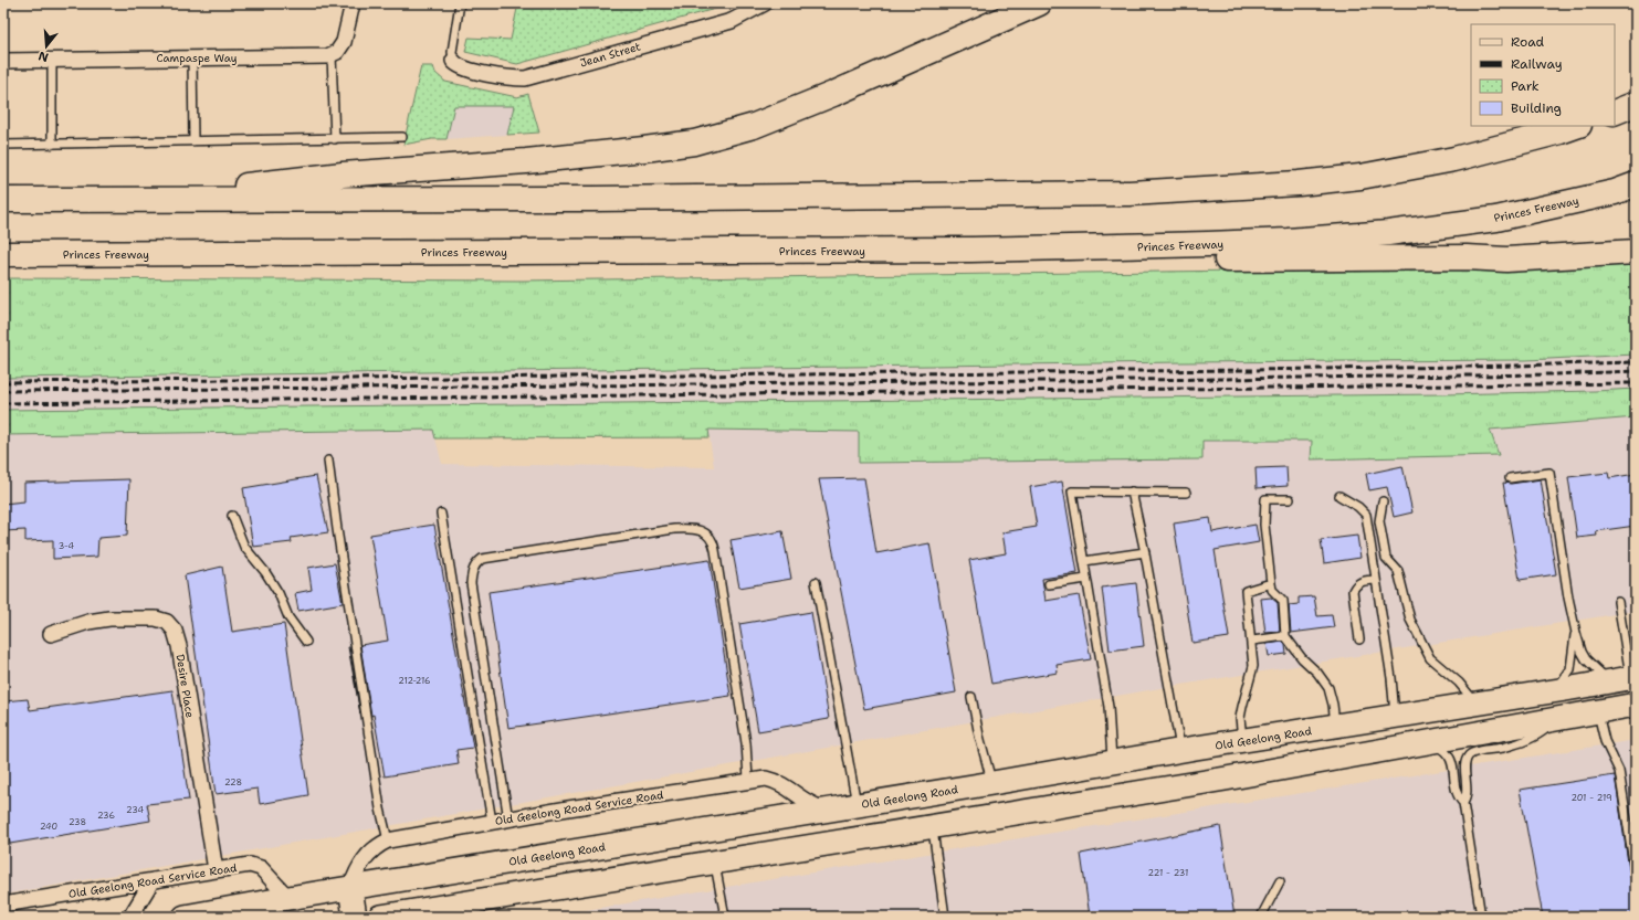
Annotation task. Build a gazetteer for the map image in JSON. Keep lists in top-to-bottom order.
{
  "streets": {
    "highway": ["Princes Freeway"],
    "main road": ["Old Geelong Road"],
    "street": [
      "Jean Street",
      "Campaspe Way",
      "Desire Place",
      "Old Geelong Road Service Road"
    ]
  },
  "crossings": [
    ["Desire Place", "Old Geelong Road Service Road"],
    ["Old Geelong Road", "Old Geelong Road Service Road"]
  ],
  "house_numbers": [
    "3-4",
    "212-216",
    "228",
    "201 - 219",
    "234",
    "236",
    "238",
    "240",
    "221 - 231"
  ],
  "legend": [
    "Road",
    "Railway",
    "Park",
    "Building"
  ],
  "north": "bottom"
}
